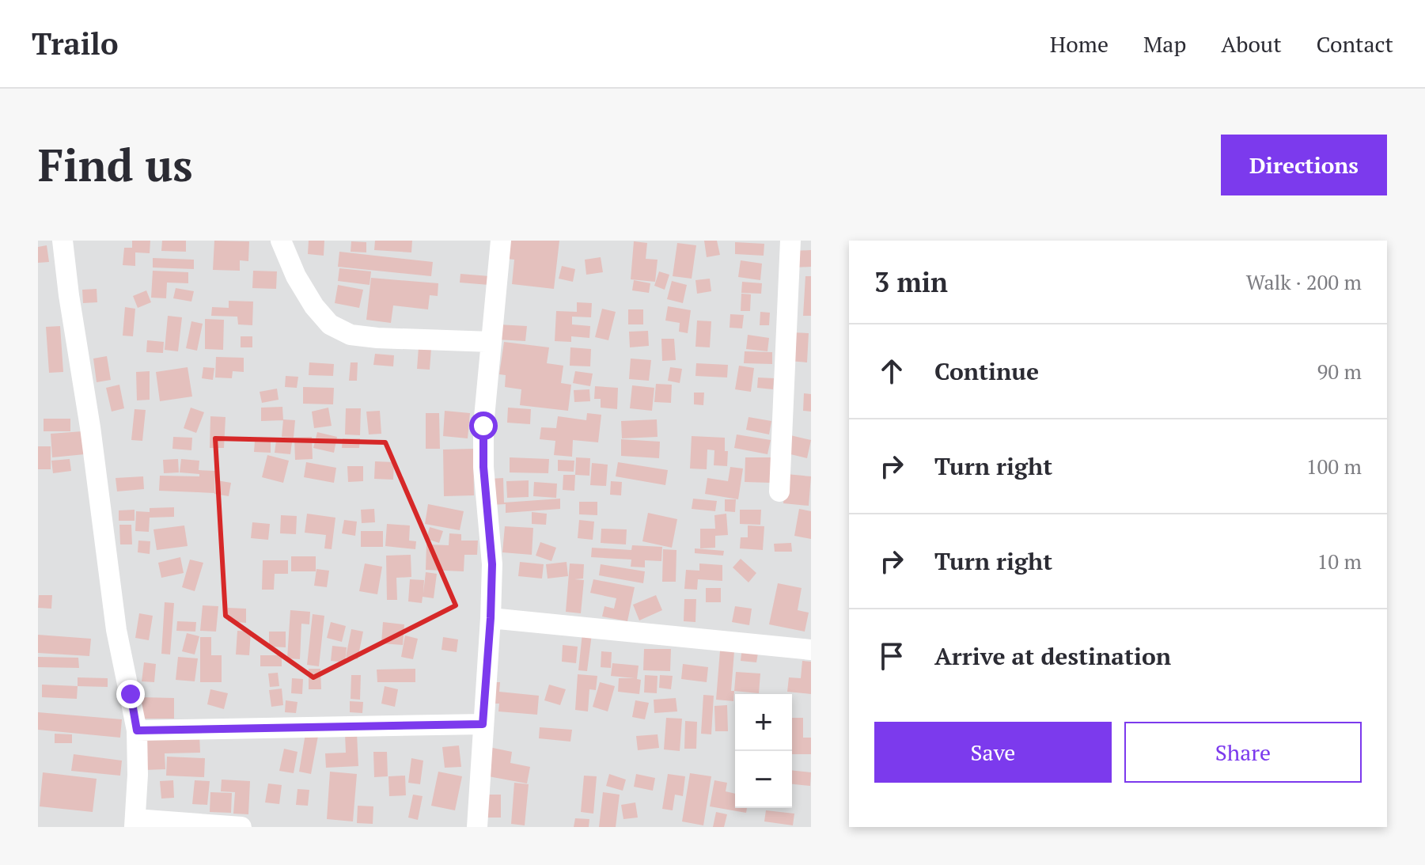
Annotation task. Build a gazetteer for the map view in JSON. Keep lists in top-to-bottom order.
{
  "page": {
    "header": "Trailo",
    "nav": [
      "Home",
      "Map",
      "About",
      "Contact"
    ],
    "buttons": [
      "Directions",
      ["Save", "Share"]
    ],
    "title": "Find us",
    "heading": ["3 min", "Walk · 200 m"],
    "list": [
      ["Continue", "90 m"],
      ["Turn right", "100 m"],
      ["Turn right", "10 m"],
      "Arrive at destination"
    ],
    "map_buttons": ["+", "−"]
  }
}
